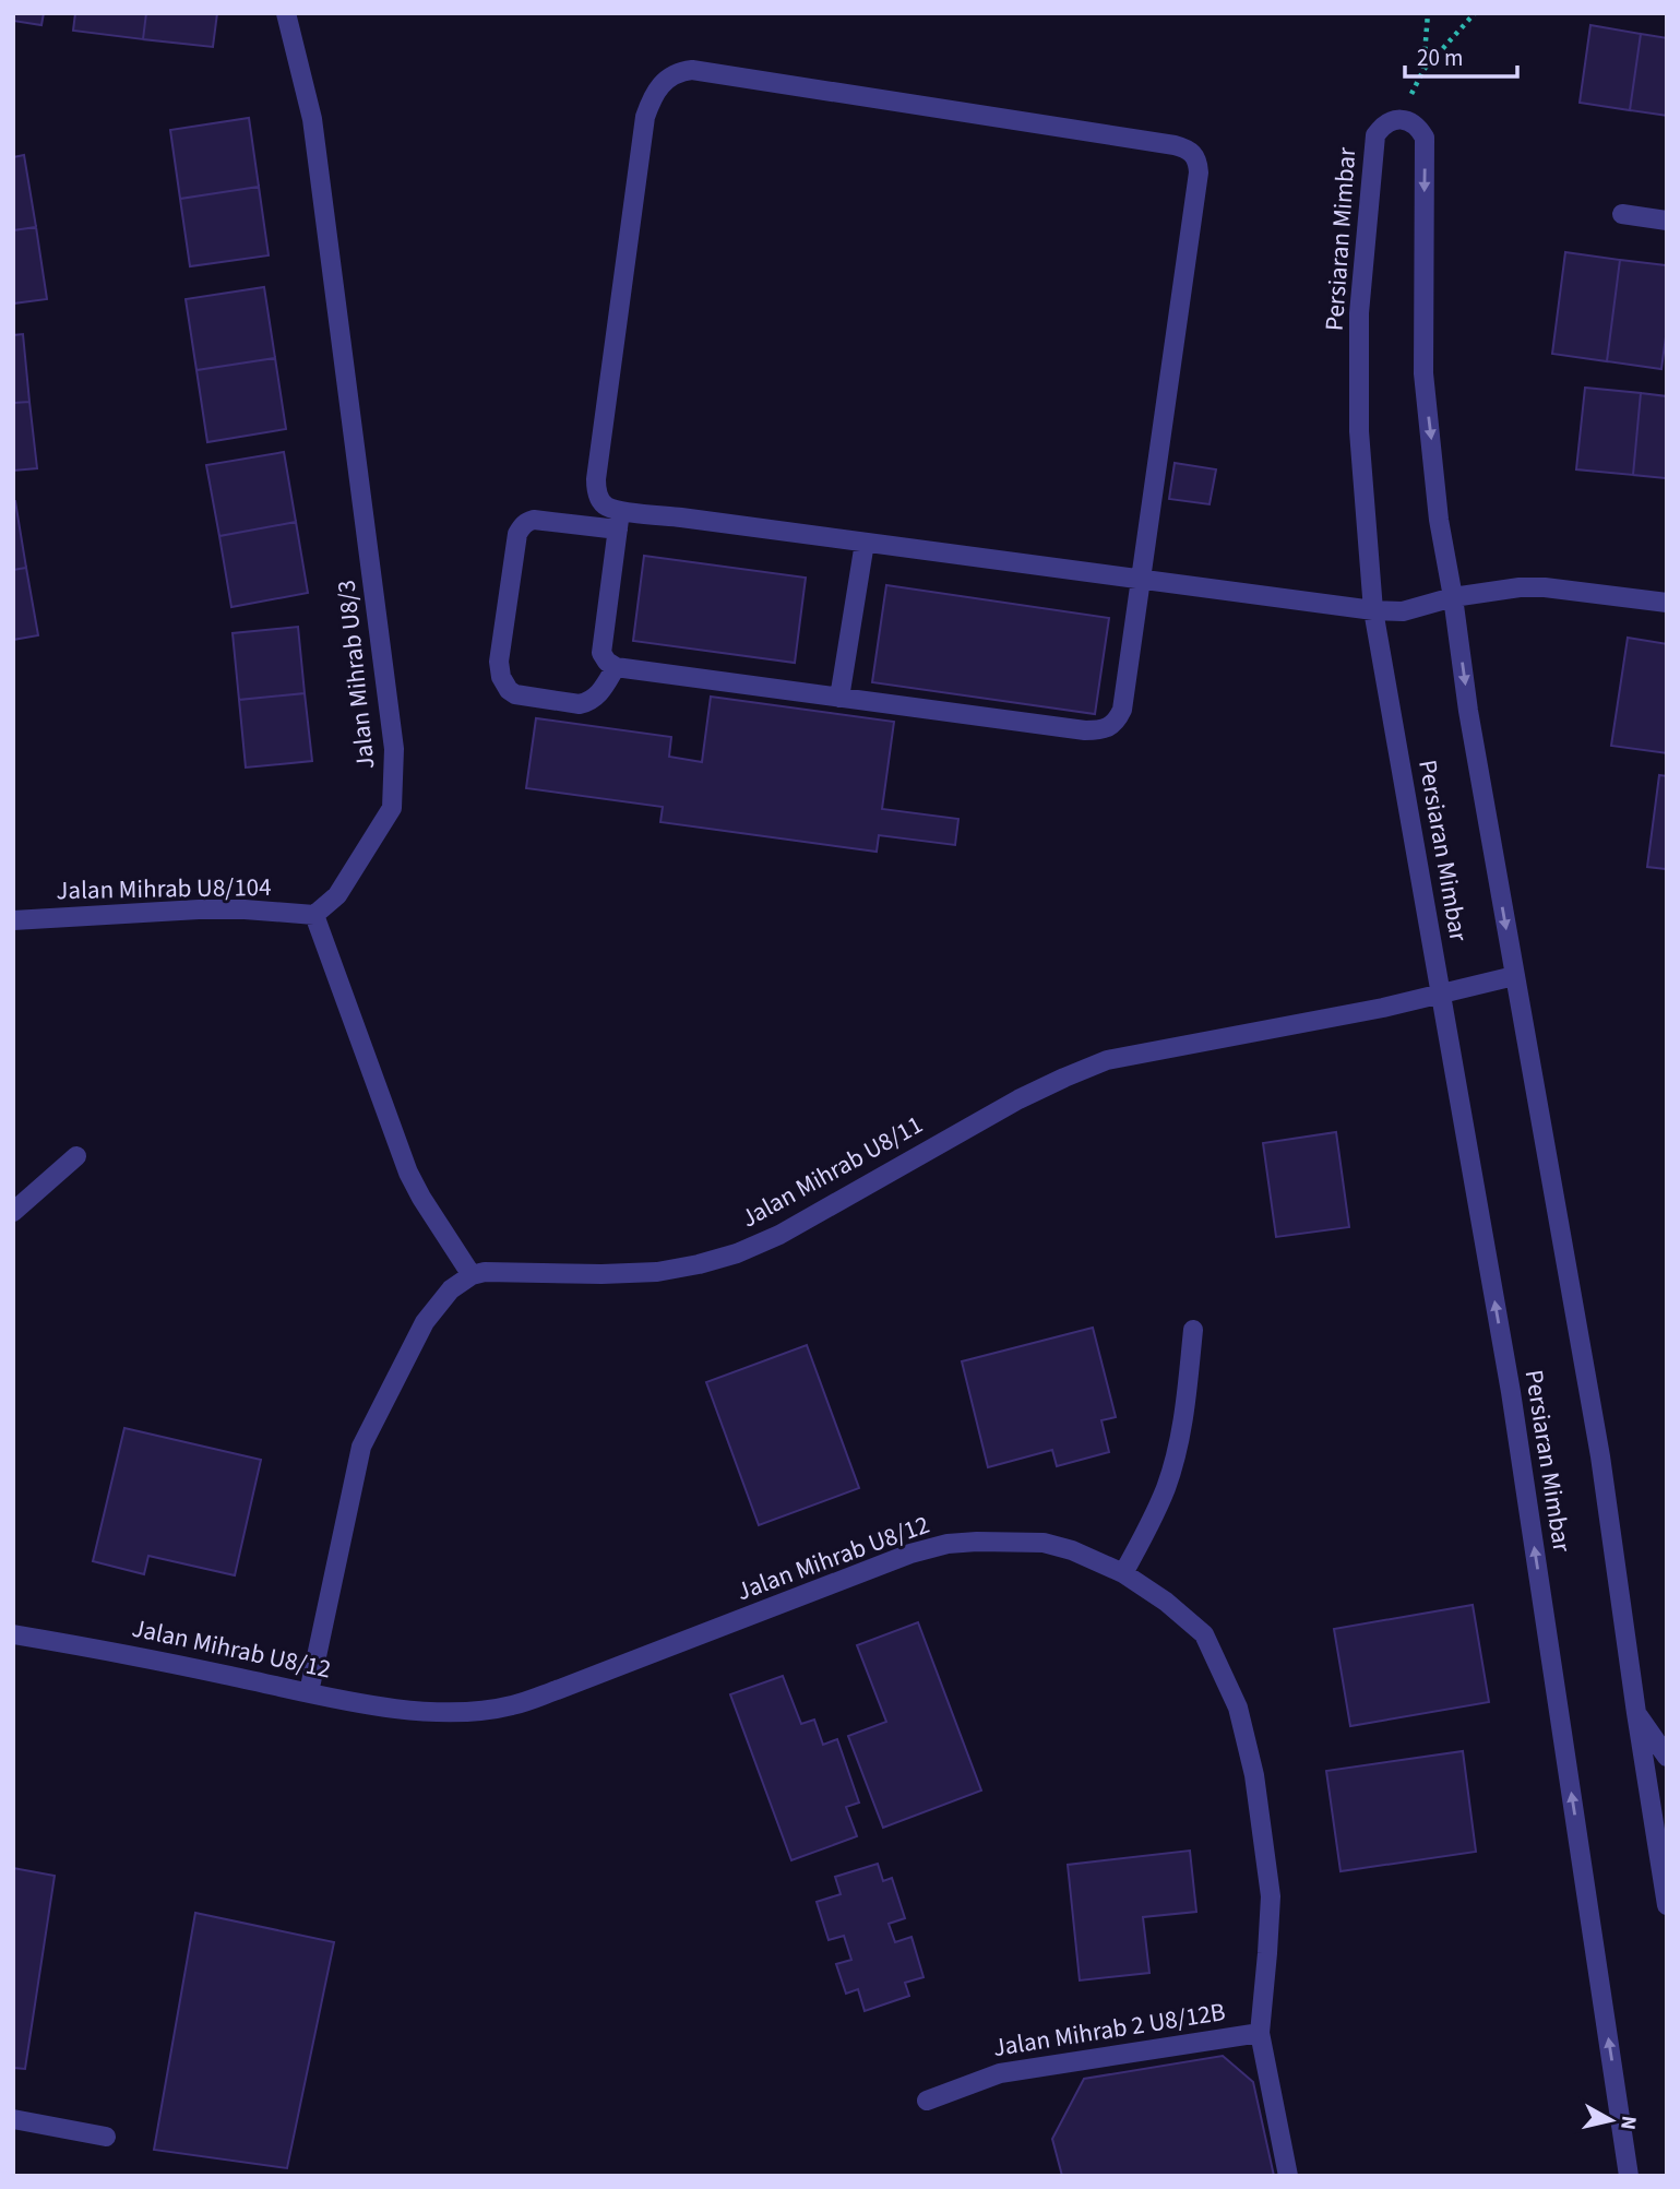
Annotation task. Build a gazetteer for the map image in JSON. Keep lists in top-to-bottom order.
{
  "streets": {
    "street": [
      "Persiaran Mimbar",
      "Jalan Mihrab U8/3",
      "Jalan Mihrab U8/104",
      "Jalan Mihrab U8/11",
      "Jalan Mihrab U8/12",
      "Jalan Mihrab 2 U8/12B"
    ]
  },
  "crossings": [
    ["Persiaran Mimbar", "Jalan Mihrab U8/11"],
    ["Jalan Mihrab U8/3", "Jalan Mihrab U8/104"],
    ["Jalan Mihrab U8/12", "Jalan Mihrab 2 U8/12B"]
  ],
  "scale_bar": "20 m",
  "north": "right"
}
